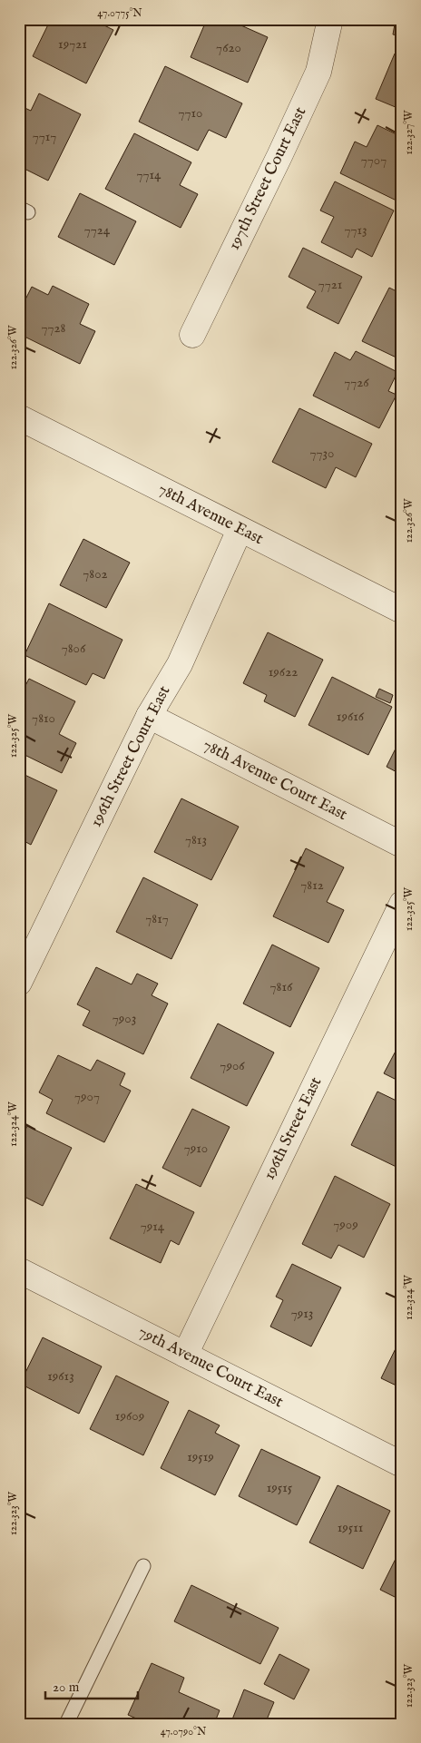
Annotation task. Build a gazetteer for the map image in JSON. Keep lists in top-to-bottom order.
{
  "streets": {
    "street": [
      "197th Street Court East",
      "78th Avenue East",
      "196th Street Court East",
      "78th Avenue Court East",
      "196th Street East",
      "79th Avenue Court East"
    ]
  },
  "crossings": [
    ["78th Avenue East", "196th Street Court East"],
    ["196th Street Court East", "78th Avenue Court East"],
    ["196th Street East", "79th Avenue Court East"]
  ],
  "house_numbers": [
    "19721",
    "7620",
    "7710",
    "7717",
    "7707",
    "7714",
    "7724",
    "7713",
    "7721",
    "7728",
    "7726",
    "7730",
    "7802",
    "7806",
    "19622",
    "19616",
    "7810",
    "7813",
    "7812",
    "7817",
    "7816",
    "7903",
    "7906",
    "7907",
    "7910",
    "7909",
    "7914",
    "7913",
    "19613",
    "19609",
    "19519",
    "19515",
    "19511"
  ],
  "scale_bar": "20 m",
  "coordinates": [
    "47.0775°N",
    "122.327°W",
    "122.326°W",
    "122.325°W",
    "122.324°W",
    "122.323°W",
    "47.0790°N"
  ]
}
